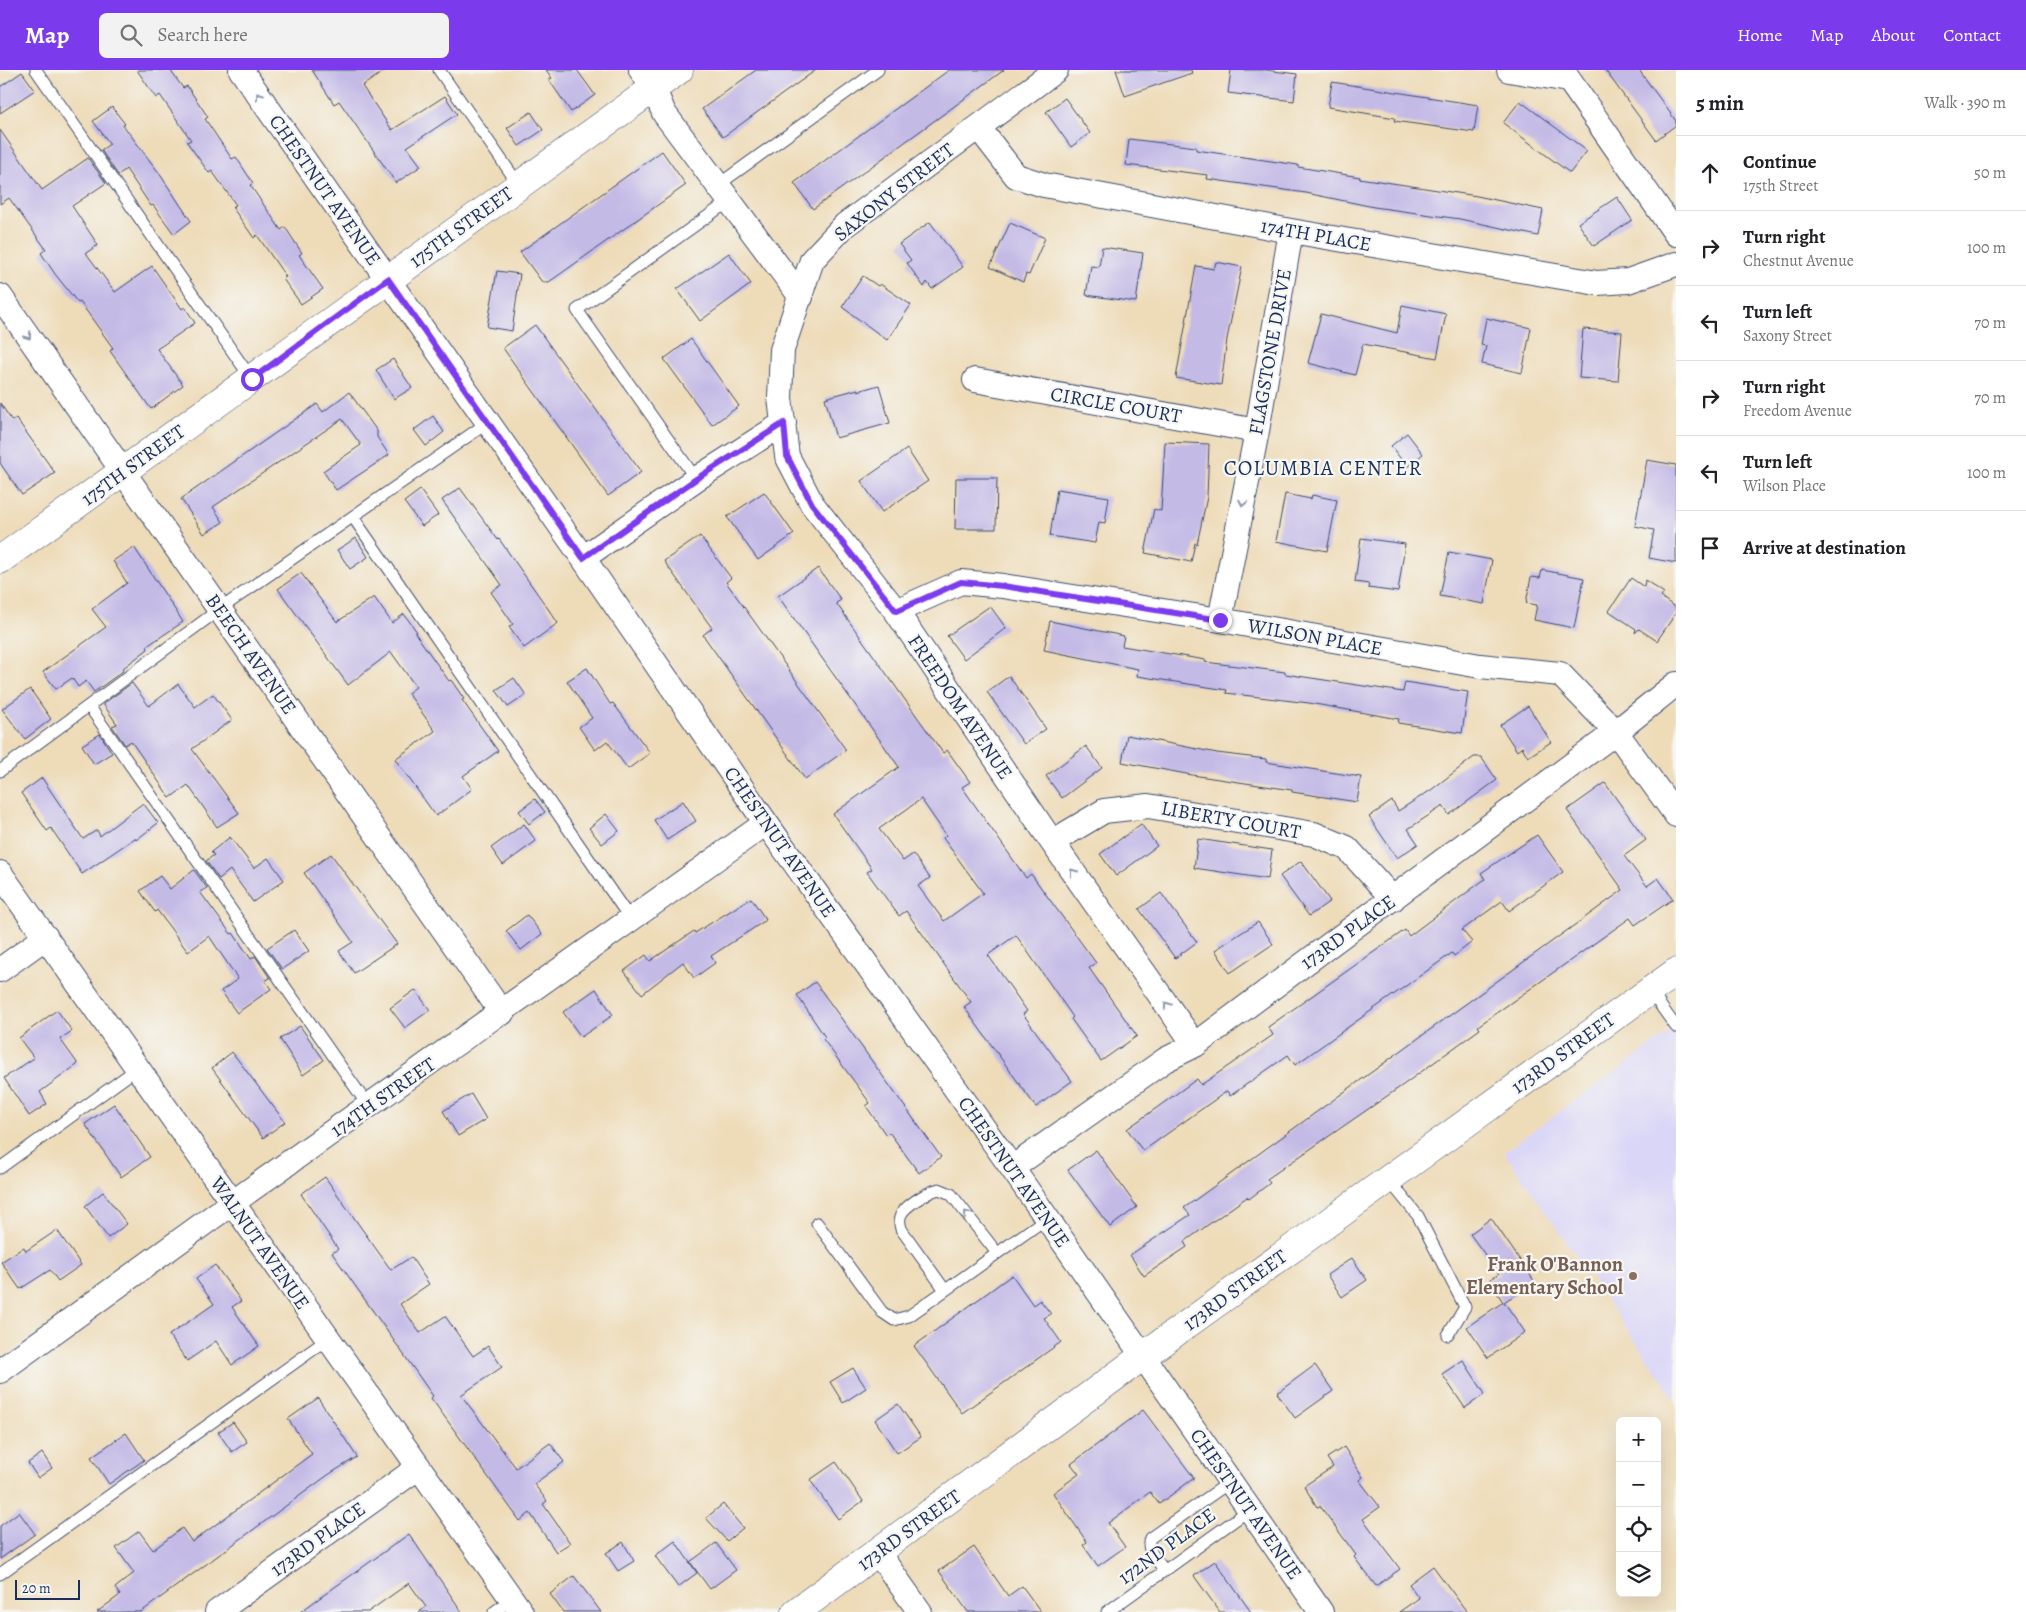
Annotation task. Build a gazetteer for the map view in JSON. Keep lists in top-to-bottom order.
{
  "streets": {
    "street": [
      "CHESTNUT AVENUE",
      "SAXONY STREET",
      "175TH STREET",
      "174TH PLACE",
      "FLAGSTONE DRIVE",
      "CIRCLE COURT",
      "WILSON PLACE",
      "BEECH AVENUE",
      "FREEDOM AVENUE",
      "LIBERTY COURT",
      "173RD PLACE",
      "173RD STREET",
      "174TH STREET",
      "WALNUT AVENUE"
    ],
    "lane": ["172ND PLACE"]
  },
  "crossings": [
    ["CHESTNUT AVENUE", "175TH STREET"],
    ["CHESTNUT AVENUE", "173RD PLACE"],
    ["CHESTNUT AVENUE", "173RD STREET"],
    ["CHESTNUT AVENUE", "174TH STREET"],
    ["CHESTNUT AVENUE", "172ND PLACE"],
    ["SAXONY STREET", "174TH PLACE"],
    ["SAXONY STREET", "FREEDOM AVENUE"],
    ["175TH STREET", "BEECH AVENUE"],
    ["174TH PLACE", "FLAGSTONE DRIVE"],
    ["FLAGSTONE DRIVE", "CIRCLE COURT"],
    ["FLAGSTONE DRIVE", "WILSON PLACE"],
    ["WILSON PLACE", "FREEDOM AVENUE"],
    ["WILSON PLACE", "173RD PLACE"],
    ["BEECH AVENUE", "174TH STREET"],
    ["FREEDOM AVENUE", "LIBERTY COURT"],
    ["FREEDOM AVENUE", "173RD PLACE"],
    ["LIBERTY COURT", "173RD PLACE"],
    ["173RD PLACE", "WALNUT AVENUE"],
    ["174TH STREET", "WALNUT AVENUE"]
  ],
  "one_way": ["FLAGSTONE DRIVE"],
  "districts": ["COLUMBIA CENTER"],
  "places": ["Frank O'Bannon Elementary School"],
  "scale_bar": "20 m",
  "page": {
    "header": "Map",
    "search": "Search here",
    "nav": [
      "Home",
      "Map",
      "About",
      "Contact"
    ],
    "heading": ["5 min", "Walk · 390 m"],
    "list": [
      ["Continue", "175th Street", "50 m"],
      ["Turn right", "Chestnut Avenue", "100 m"],
      ["Turn left", "Saxony Street", "70 m"],
      ["Turn right", "Freedom Avenue", "70 m"],
      ["Turn left", "Wilson Place", "100 m"],
      "Arrive at destination"
    ],
    "map_buttons": ["+", "−"],
    "scale": "20 m"
  }
}
